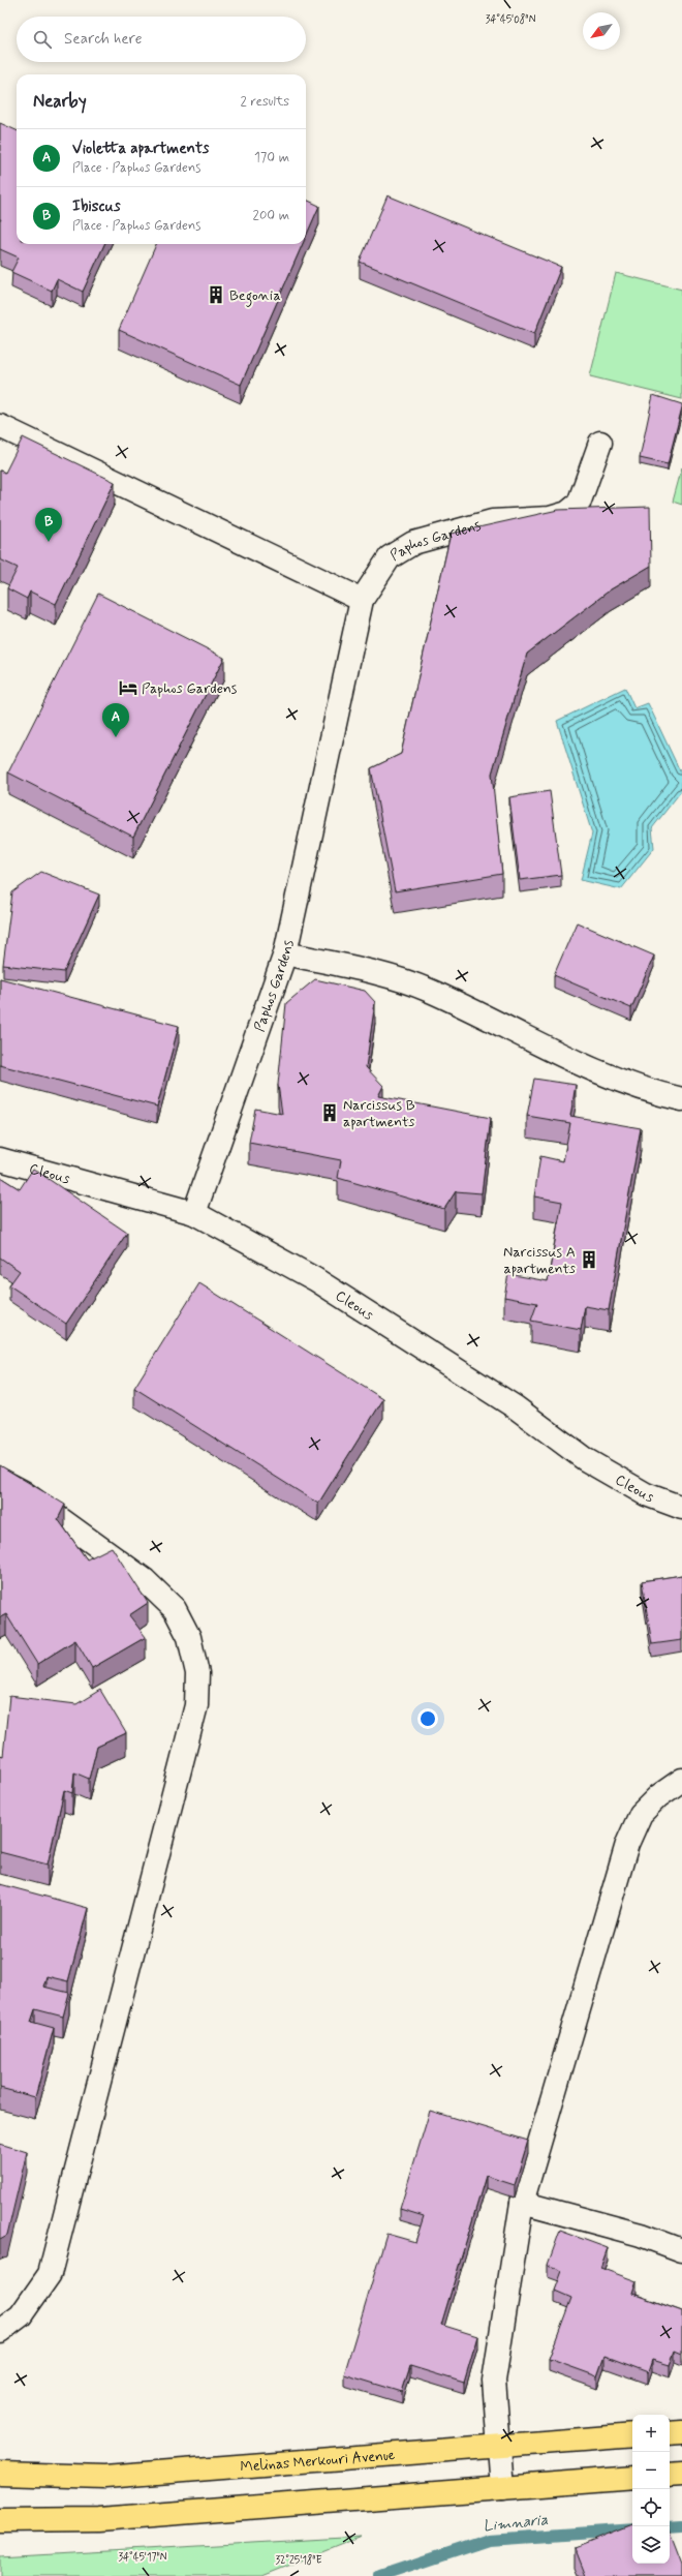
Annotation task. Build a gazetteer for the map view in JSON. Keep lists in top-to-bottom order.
{
  "streets": {
    "main road": ["Melinas Merkouri Avenue"],
    "street": ["Paphos Gardens", "Cleous"]
  },
  "crossings": [
    ["Paphos Gardens", "Cleous"]
  ],
  "water": ["Limnaria"],
  "places": {
    "building": ["Begonia", "Narcissus B apartments", "Narcissus A apartments"],
    "hotel": ["Paphos Gardens"]
  },
  "north": "bottom left",
  "page": {
    "search": "Search here",
    "heading": ["Nearby", "2 results"],
    "list": [
      {
        "mark": "A",
        "name": "Violetta apartments",
        "note": "Place · Paphos Gardens",
        "value": "170 m"
      },
      {
        "mark": "B",
        "name": "Ibiscus",
        "note": "Place · Paphos Gardens",
        "value": "200 m"
      }
    ],
    "pins": ["B", "A"],
    "map_buttons": ["+", "−"]
  },
  "coordinates": ["34°45'08\"N", "34°45'17\"N", "32°25'18\"E"]
}
